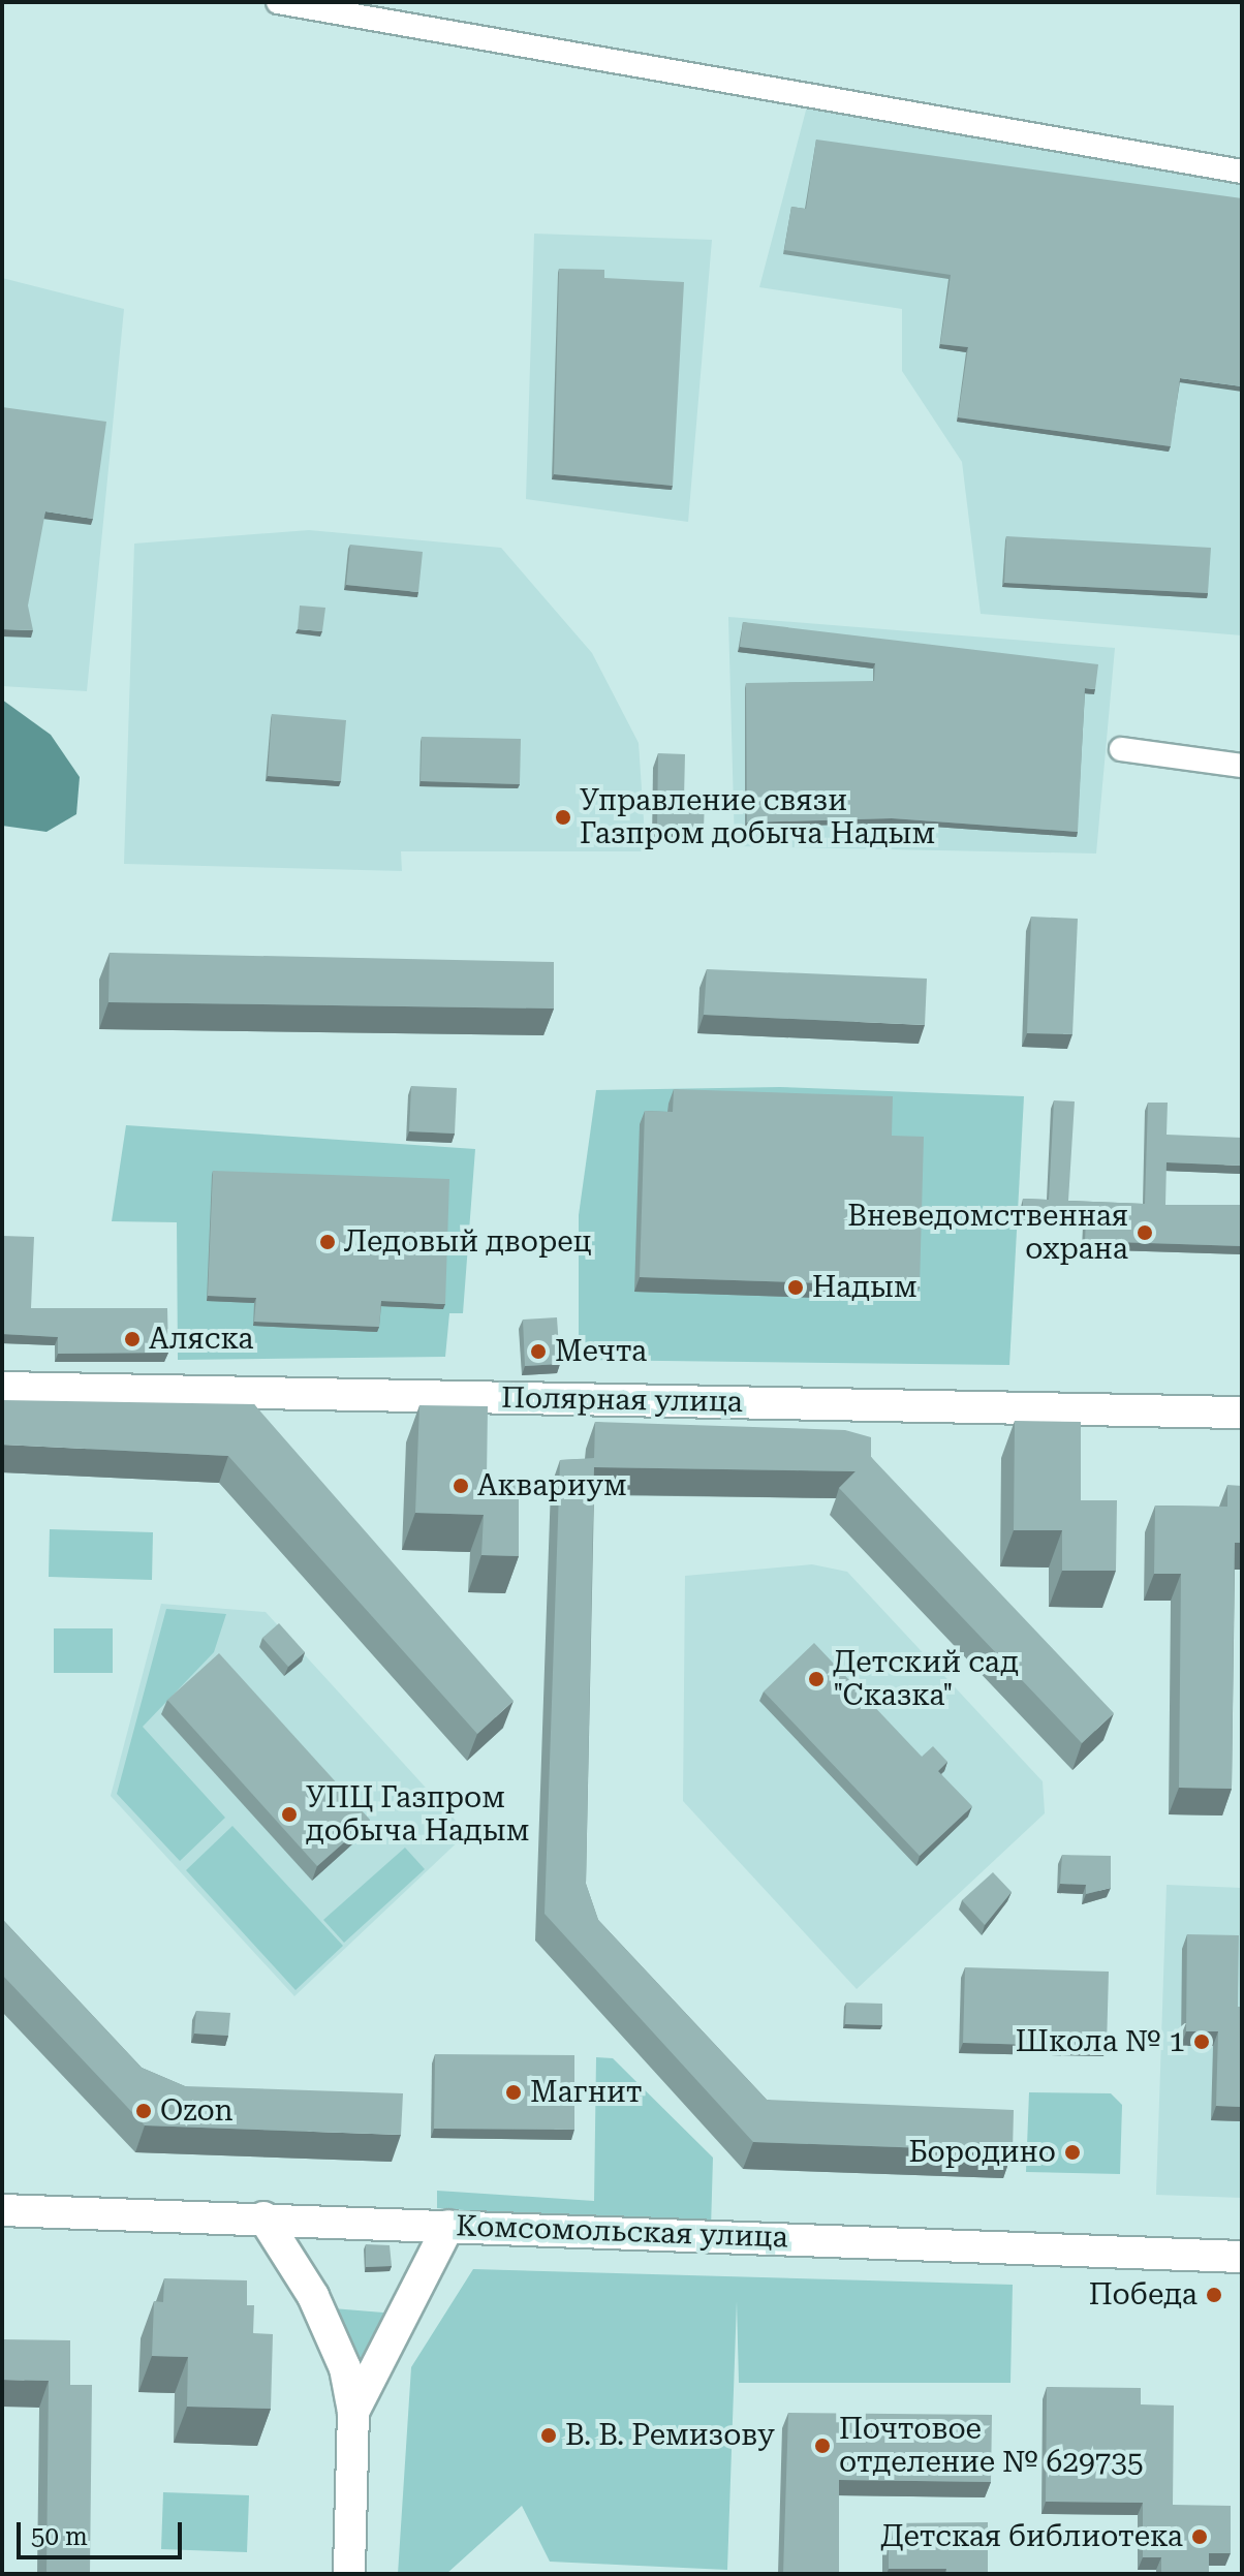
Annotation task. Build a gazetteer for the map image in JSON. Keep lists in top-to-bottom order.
{
  "streets": {
    "street": ["Полярная улица", "Комсомольская улица"]
  },
  "places": [
    "Управление связи Газпром добыча Надым",
    "Вневедомственная охрана",
    "Ледовый дворец",
    "Надым",
    "Аляска",
    "Мечта",
    "Аквариум",
    "Детский сад \"Сказка\"",
    "УПЦ Газпром добыча Надым",
    "Школа № 1",
    "Магнит",
    "Ozon",
    "Бородино",
    "Победа",
    "В. В. Ремизову",
    "Почтовое отделение № 629735",
    "Детская библиотека"
  ],
  "scale_bar": "50 m"
}
